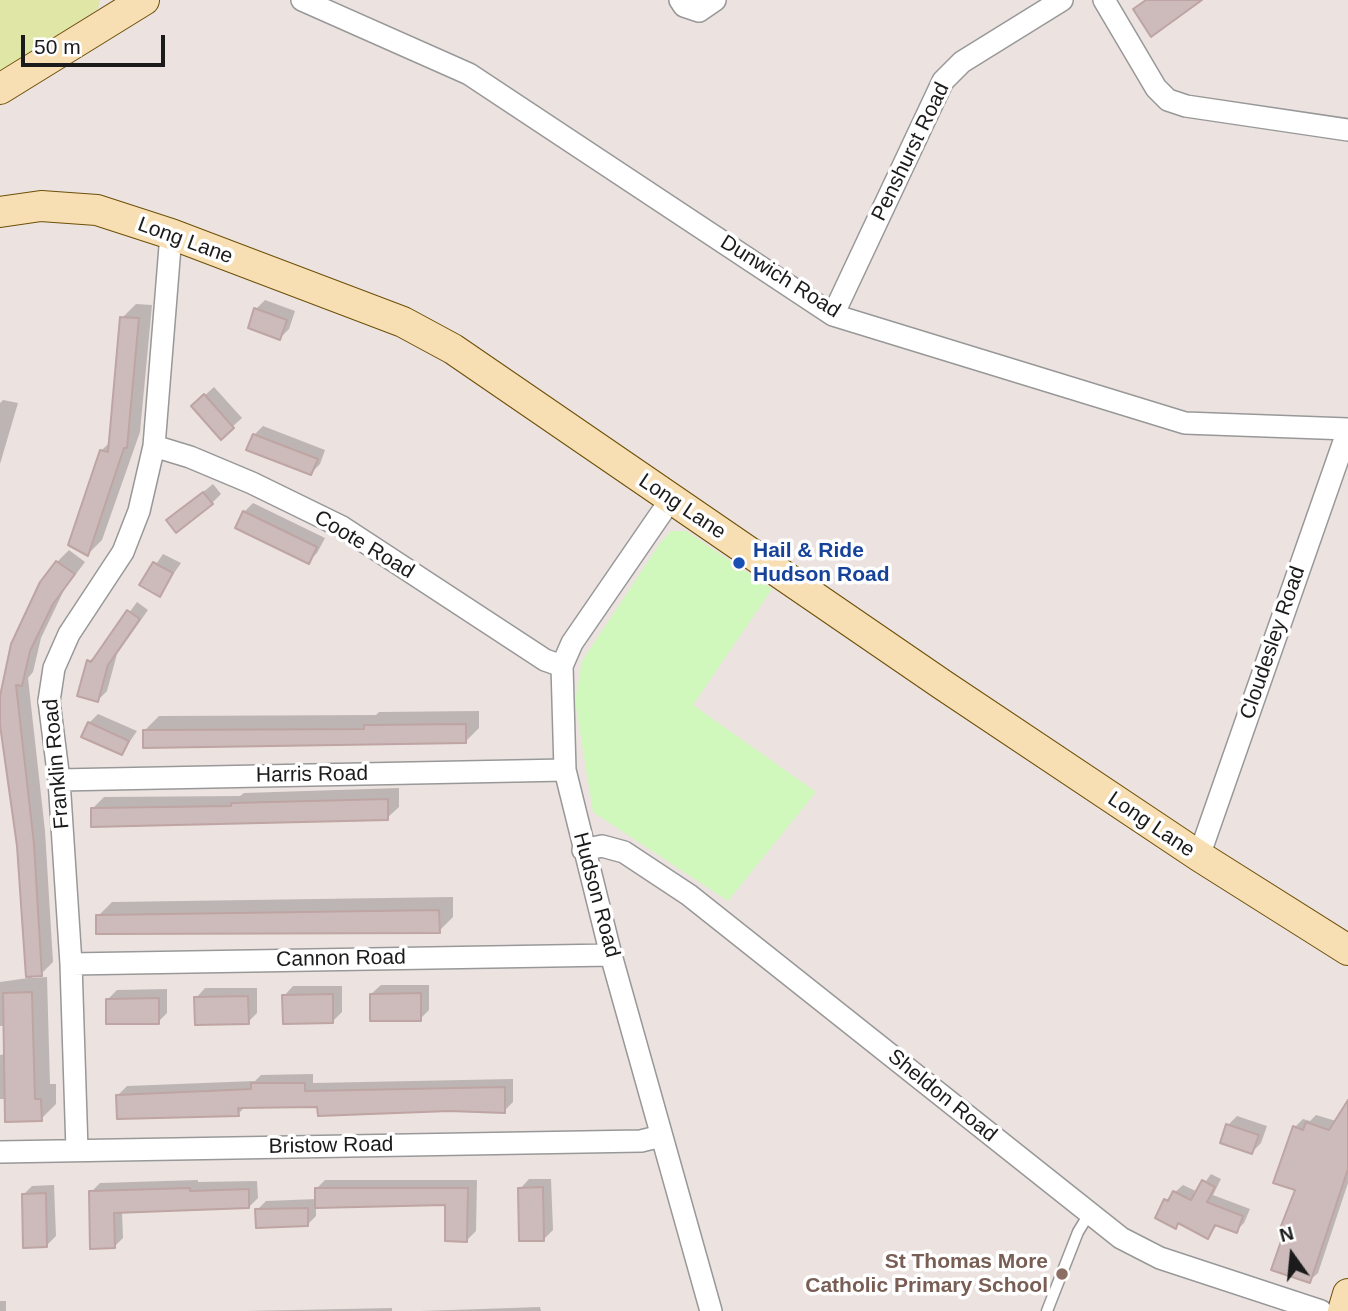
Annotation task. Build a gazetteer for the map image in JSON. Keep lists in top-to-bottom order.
{
  "streets": {
    "street": [
      "Penshurst Road",
      "Long Lane",
      "Dunwich Road",
      "Coote Road",
      "Cloudesley Road",
      "Franklin Road",
      "Harris Road",
      "Hudson Road",
      "Cannon Road",
      "Sheldon Road",
      "Bristow Road"
    ]
  },
  "crossings": [
    ["Penshurst Road", "Dunwich Road"],
    ["Long Lane", "Cloudesley Road"],
    ["Long Lane", "Franklin Road"],
    ["Long Lane", "Hudson Road"],
    ["Dunwich Road", "Cloudesley Road"],
    ["Coote Road", "Franklin Road"],
    ["Coote Road", "Hudson Road"],
    ["Franklin Road", "Harris Road"],
    ["Franklin Road", "Cannon Road"],
    ["Franklin Road", "Bristow Road"],
    ["Harris Road", "Hudson Road"],
    ["Hudson Road", "Cannon Road"],
    ["Hudson Road", "Sheldon Road"],
    ["Hudson Road", "Bristow Road"]
  ],
  "places": ["Hail & Ride Hudson Road", "St Thomas More Catholic Primary School"],
  "scale_bar": "50 m",
  "north": "top"
}
